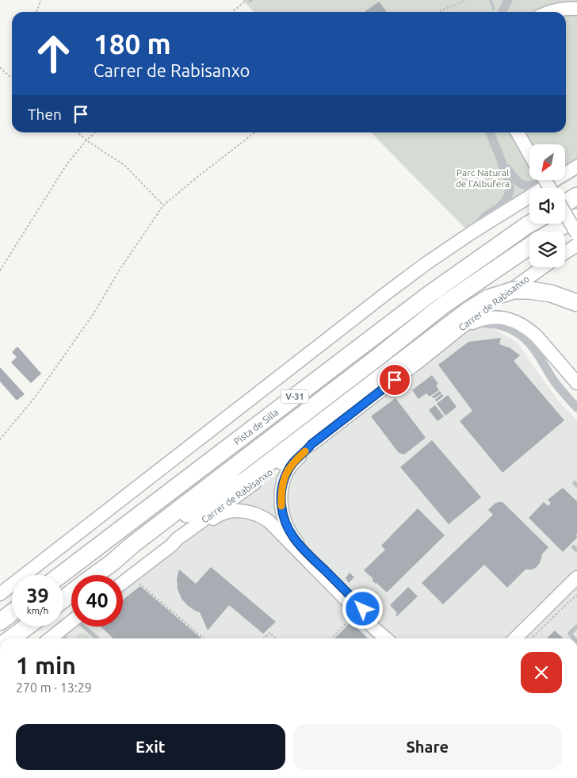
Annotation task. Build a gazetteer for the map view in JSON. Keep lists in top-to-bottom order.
{
  "streets": {
    "highway": ["V-31", "Pista de Silla"],
    "street": ["Carrer de Rabisanxo"]
  },
  "parks": ["Parc Natural de l'Albufera"],
  "north": "bottom left",
  "page": {
    "turn": ["180 m", "Carrer de Rabisanxo"],
    "then": "Then",
    "speed": "39 km/h",
    "limit": "40",
    "heading": ["1 min", "270 m · 13:29"],
    "buttons": ["Exit", "Share"]
  }
}
